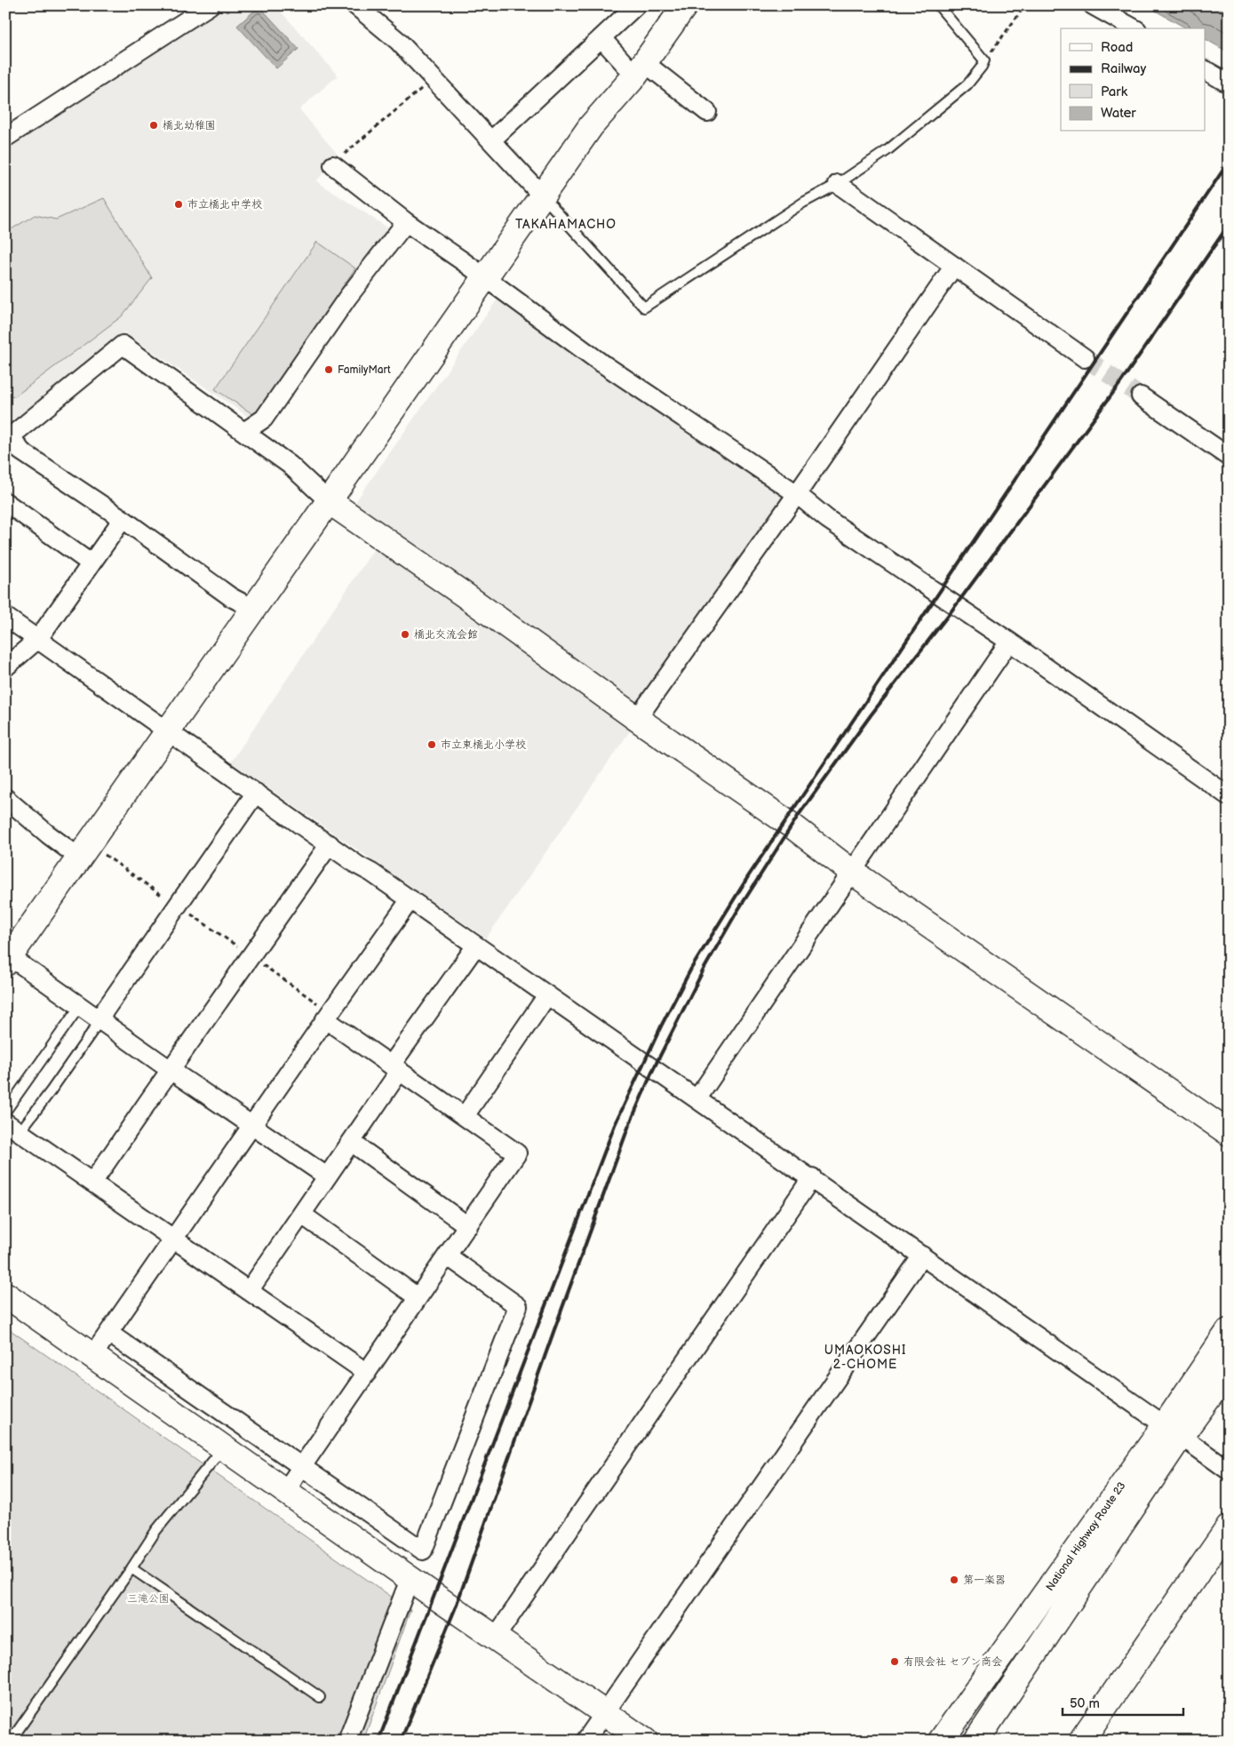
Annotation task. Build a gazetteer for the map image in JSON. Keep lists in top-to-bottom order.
{
  "streets": {
    "main road": ["National Highway Route 23"]
  },
  "districts": ["TAKAHAMACHO", "UMAOKOSHI 2-CHOME"],
  "parks": ["三滝公園"],
  "places": [
    "橋北幼稚園",
    "市立橋北中学校",
    "FamilyMart",
    "橋北交流会館",
    "市立東橋北小学校",
    "第一楽器",
    "有限会社 セブン商会"
  ],
  "legend": [
    "Road",
    "Railway",
    "Park",
    "Water"
  ],
  "scale_bar": "50 m"
}
